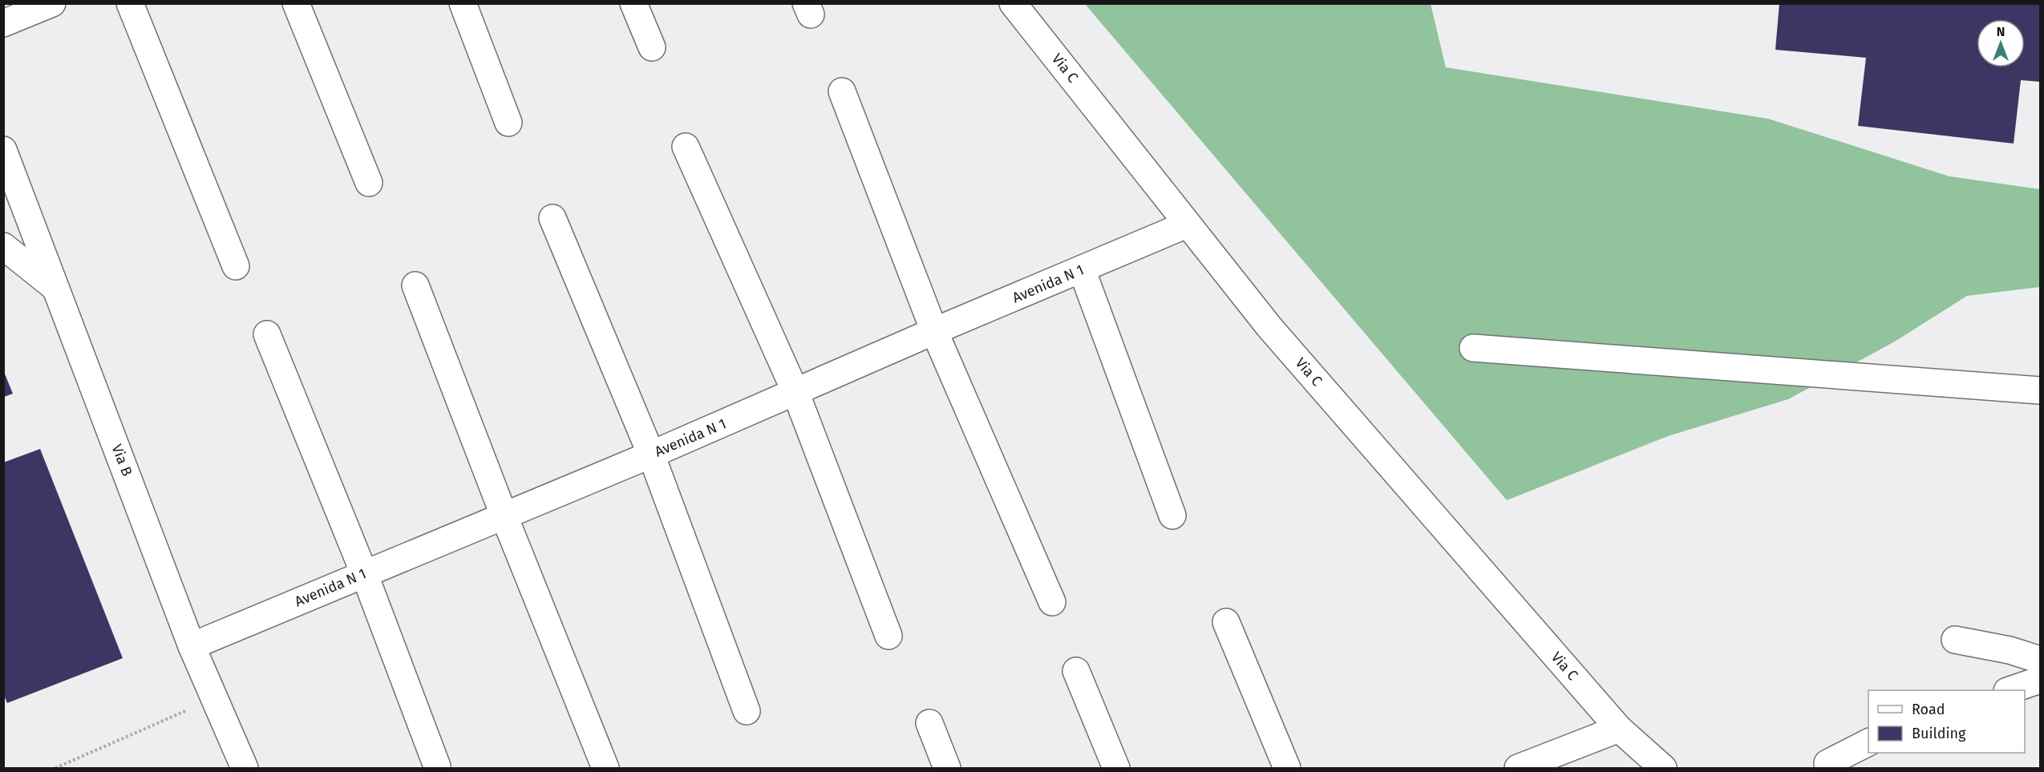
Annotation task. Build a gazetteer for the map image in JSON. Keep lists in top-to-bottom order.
{
  "streets": {
    "street": ["Via C", "Avenida N 1", "Via B"]
  },
  "crossings": [
    ["Via C", "Avenida N 1"],
    ["Avenida N 1", "Via B"]
  ],
  "legend": ["Road", "Building"],
  "north": "top"
}
